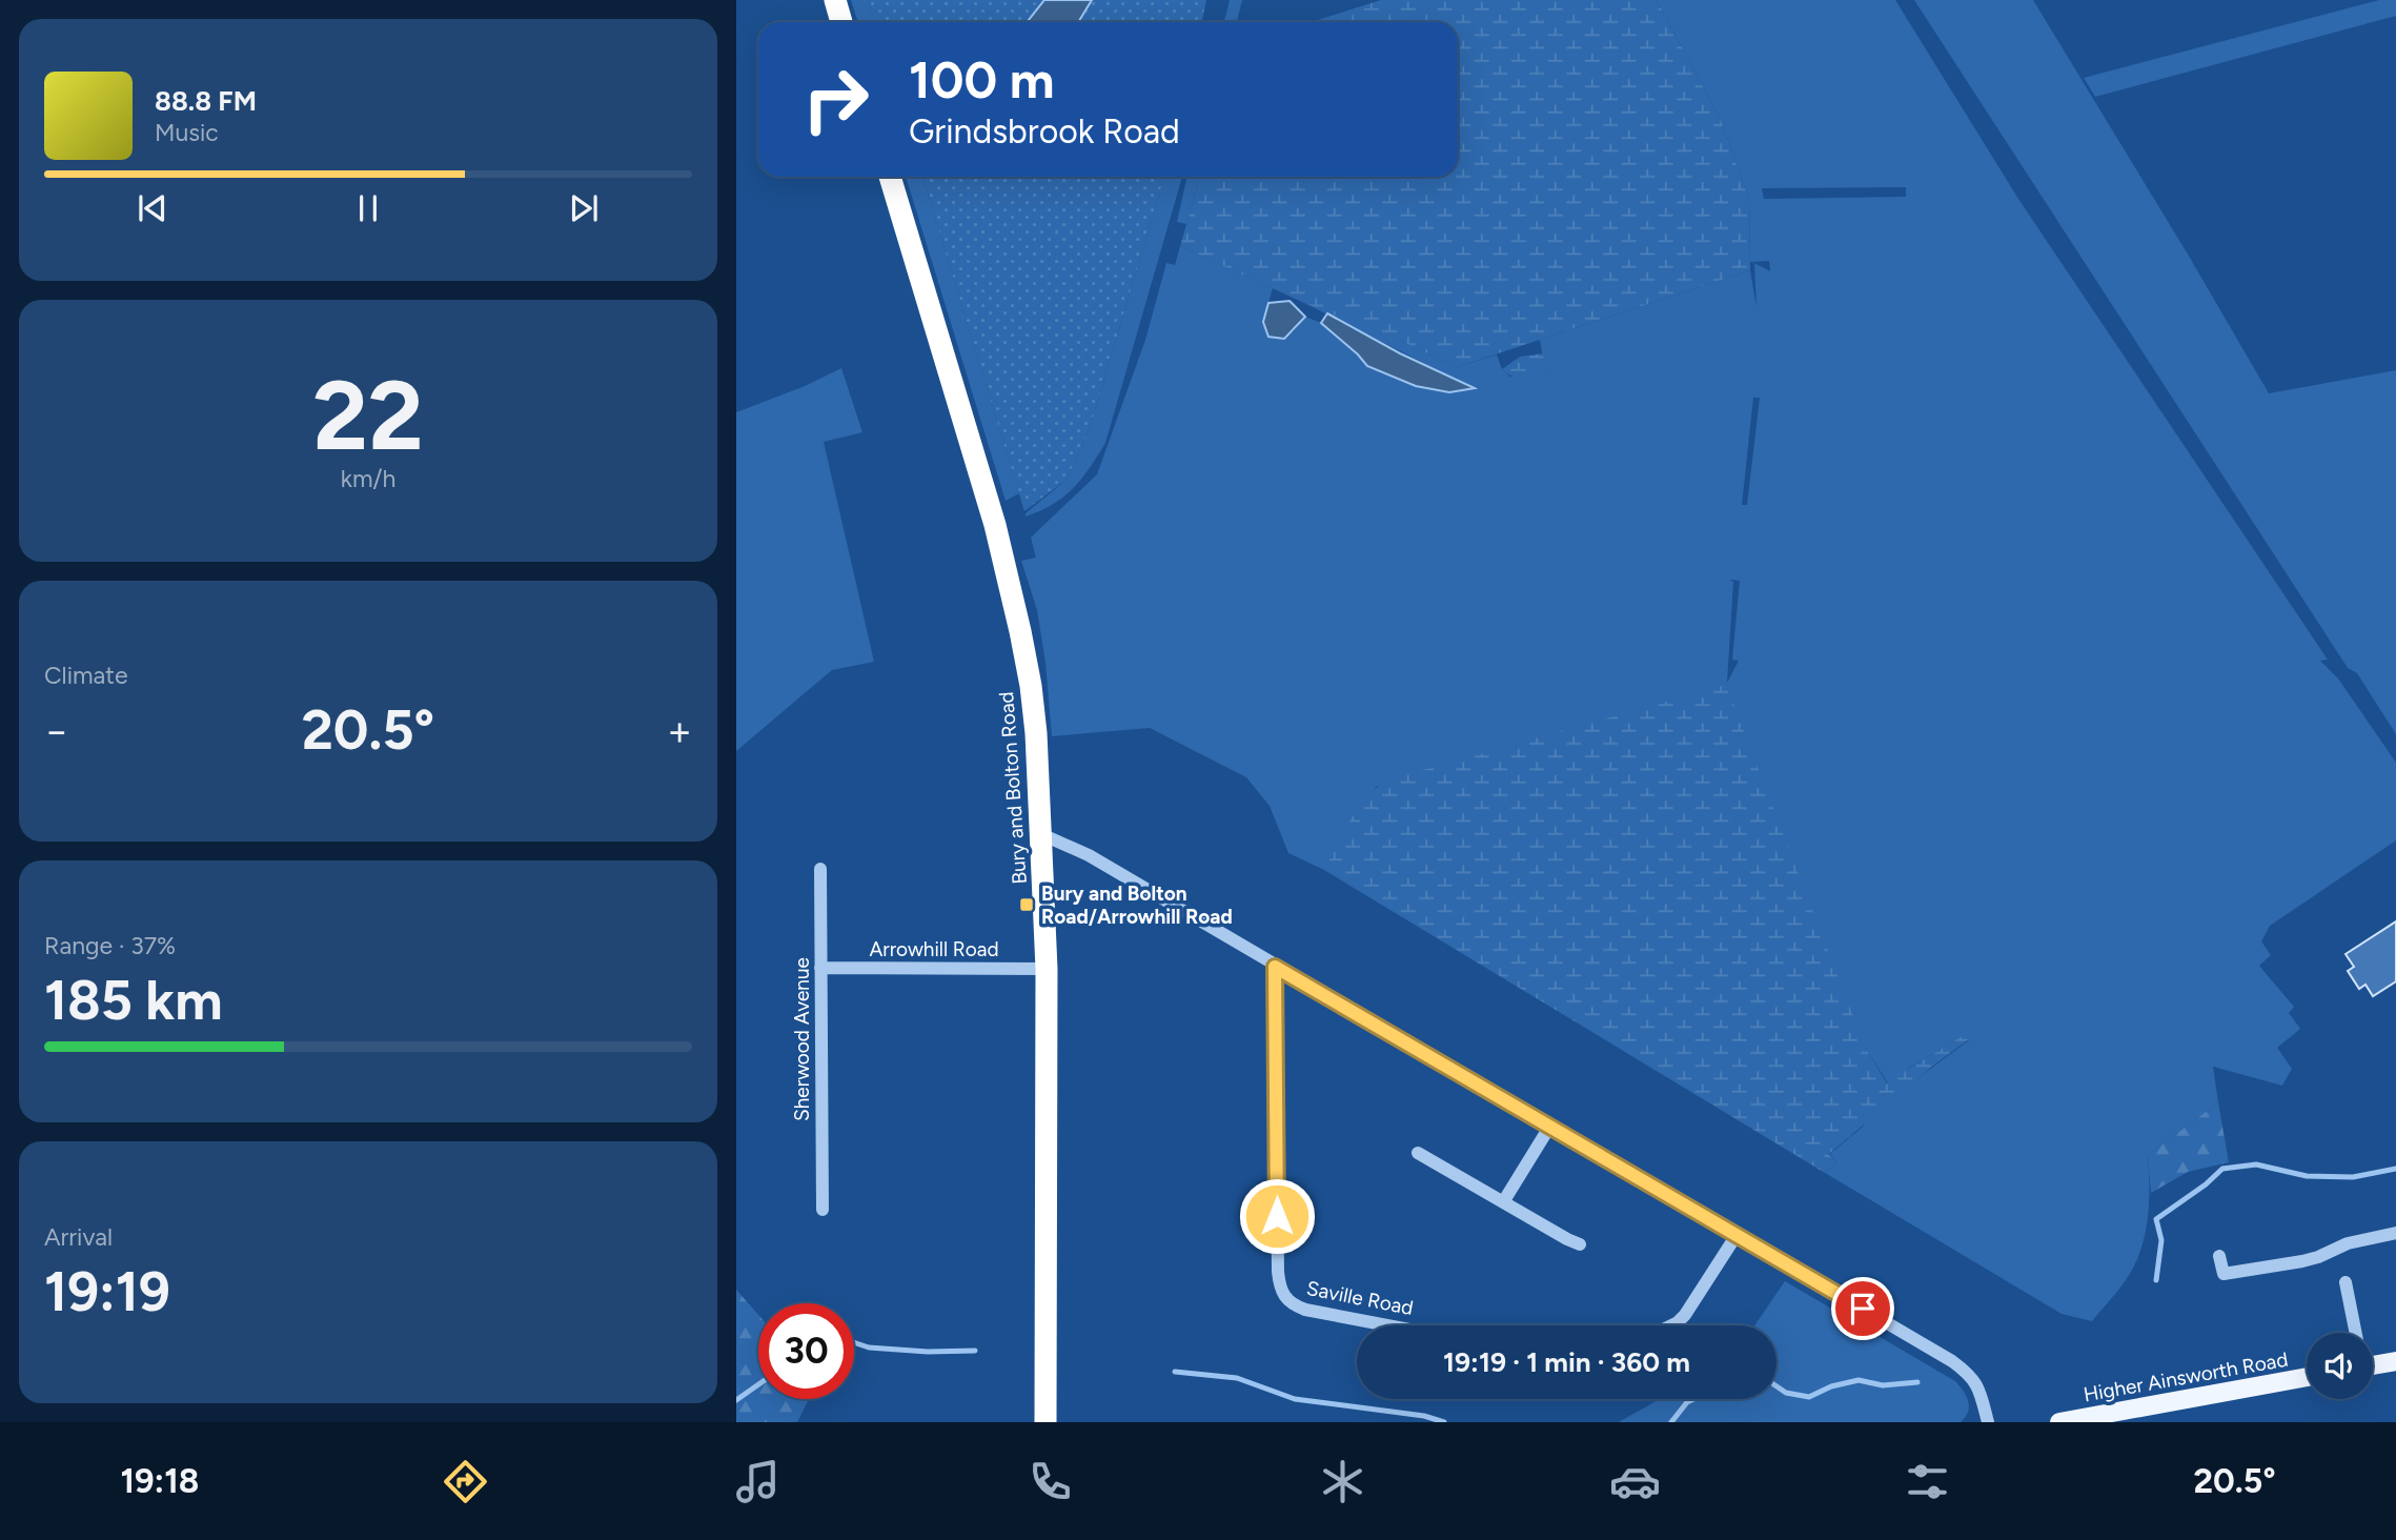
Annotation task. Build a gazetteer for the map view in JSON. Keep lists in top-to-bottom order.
{
  "streets": {
    "highway": ["Bury and Bolton Road"],
    "main road": ["Higher Ainsworth Road"],
    "street": ["Arrowhill Road", "Sherwood Avenue", "Saville Road"]
  },
  "crossings": [
    ["Bury and Bolton Road", "Arrowhill Road"],
    ["Arrowhill Road", "Sherwood Avenue"]
  ],
  "places": {
    "transit": ["Bury and Bolton Road/Arrowhill Road"]
  },
  "page": {
    "turn": ["100 m", "Grindsbrook Road"],
    "song": ["88.8 FM", "Music"],
    "tile": [
      ["22", "km/h"],
      "Climate",
      ["Range · 37%", "185 km"],
      ["Arrival", "19:19"]
    ],
    "heat": ["−", "20.5°", "+"],
    "limit": "30",
    "trip": "19:19 · 1 min · 360 m",
    "tabs": ["19:18", "20.5°"]
  }
}
